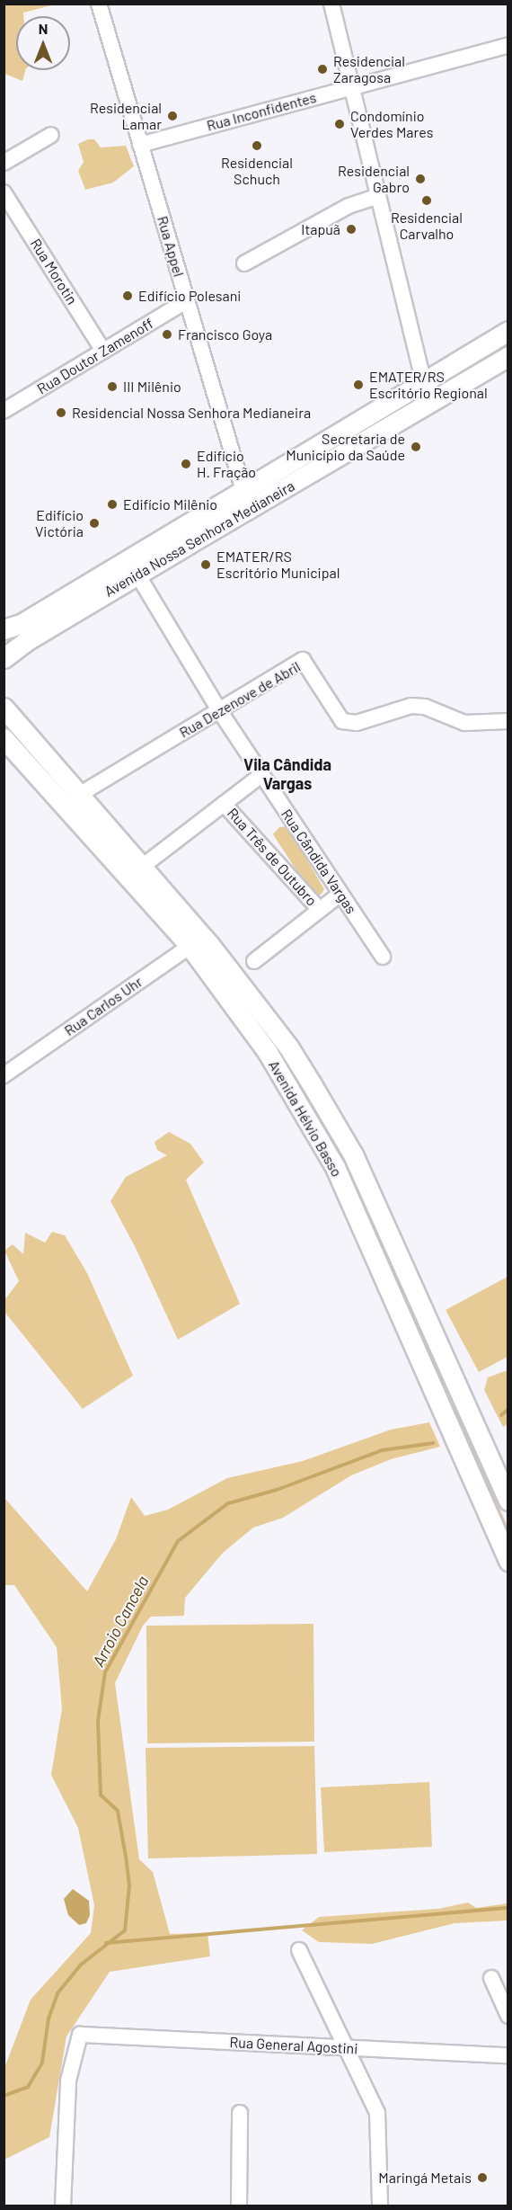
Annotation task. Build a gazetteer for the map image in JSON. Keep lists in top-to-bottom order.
{
  "streets": {
    "main road": ["Avenida Nossa Senhora Medianeira", "Avenida Hélvio Basso"],
    "street": [
      "Rua Inconfidentes",
      "Rua Appel",
      "Rua Morotin",
      "Rua Doutor Zamenoff",
      "Rua Dezenove de Abril",
      "Rua Três de Outubro",
      "Rua Cândida Vargas",
      "Rua Carlos Uhr",
      "Rua General Agostini"
    ]
  },
  "crossings": [
    ["Rua Inconfidentes", "Rua Appel"],
    ["Rua Appel", "Rua Doutor Zamenoff"],
    ["Rua Appel", "Avenida Nossa Senhora Medianeira"],
    ["Rua Morotin", "Rua Doutor Zamenoff"],
    ["Avenida Nossa Senhora Medianeira", "Rua Cândida Vargas"],
    ["Rua Dezenove de Abril", "Rua Cândida Vargas"],
    ["Rua Dezenove de Abril", "Avenida Hélvio Basso"],
    ["Rua Carlos Uhr", "Avenida Hélvio Basso"]
  ],
  "districts": ["Vila Cândida Vargas"],
  "water": ["Arroio Cancela"],
  "places": [
    "Residencial Zaragosa",
    "Residencial Lamar",
    "Condomínio Verdes Mares",
    "Residencial Schuch",
    "Residencial Gabro",
    "Residencial Carvalho",
    "Itapuã",
    "Edifício Polesani",
    "Francisco Goya",
    "EMATER/RS Escritório Regional",
    "III Milênio",
    "Residencial Nossa Senhora Medianeira",
    "Secretaria de Município da Saúde",
    "Edifício H. Fração",
    "Edifício Milênio",
    "Edifício Victória",
    "EMATER/RS Escritório Municipal",
    "Maringá Metais"
  ],
  "north": "top"
}
